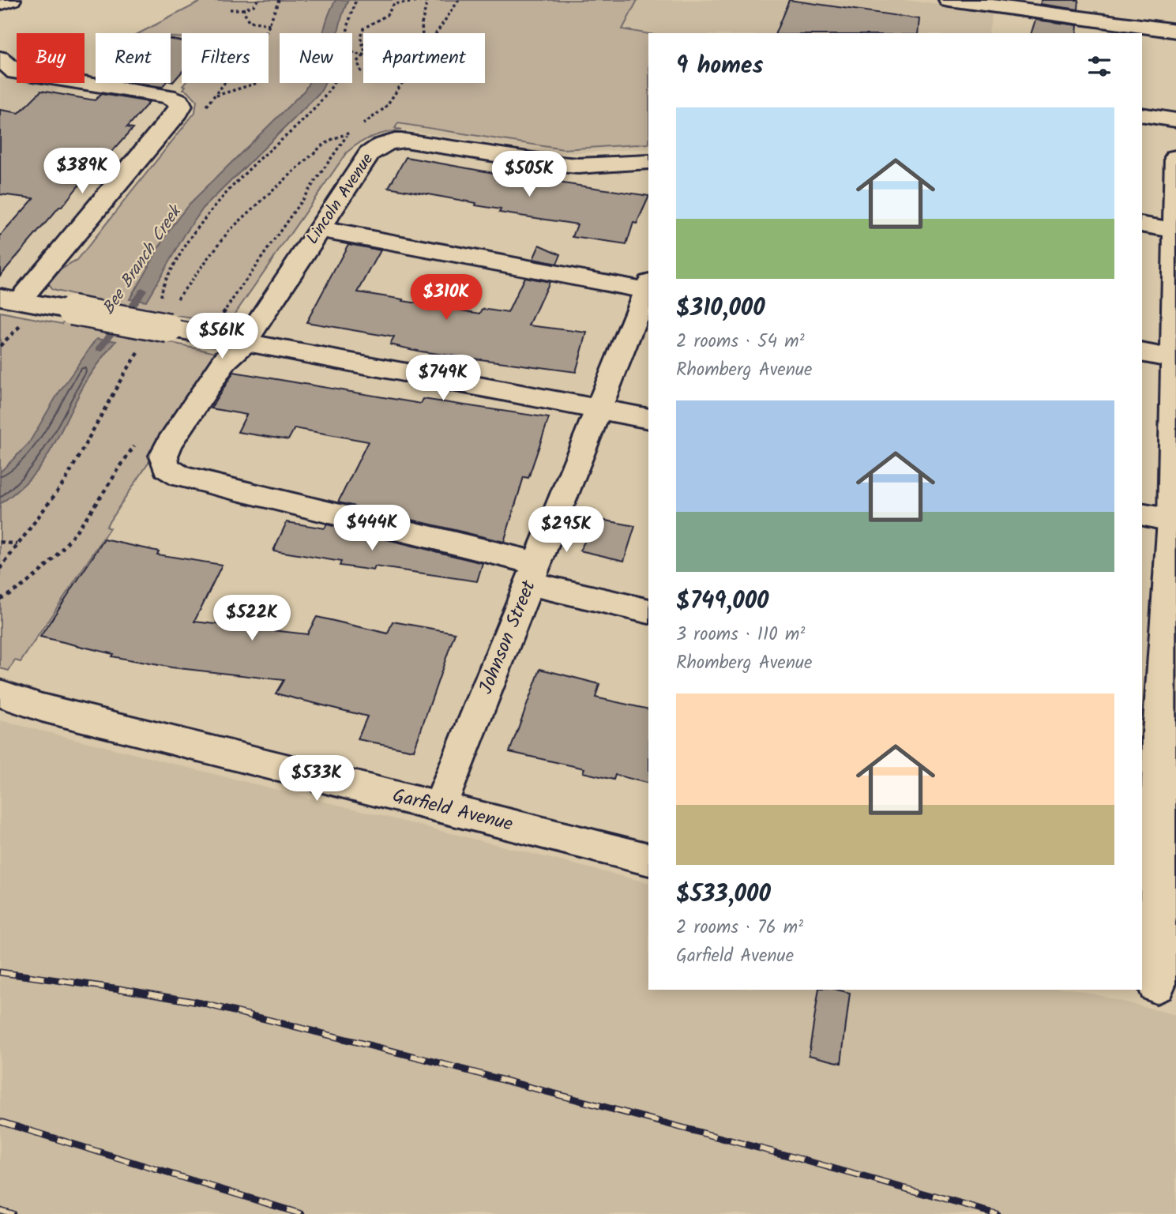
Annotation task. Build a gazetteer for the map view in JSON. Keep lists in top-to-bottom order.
{
  "streets": {
    "street": ["Lincoln Avenue", "Johnson Street", "Garfield Avenue"]
  },
  "crossings": [
    ["Lincoln Avenue", "Johnson Street"],
    ["Johnson Street", "Garfield Avenue"]
  ],
  "water": ["Bee Branch Creek"],
  "page": {
    "chip": [
      "Buy",
      "Rent",
      "Filters",
      "New",
      "Apartment"
    ],
    "heading": "9 homes",
    "list": [
      {
        "name": "$310,000",
        "note": "2 rooms · 54 m² · Rhomberg Avenue"
      },
      {
        "name": "$749,000",
        "note": "3 rooms · 110 m² · Rhomberg Avenue"
      },
      {
        "name": "$533,000",
        "note": "2 rooms · 76 m² · Garfield Avenue"
      }
    ],
    "price": [
      "$389K",
      "$505K",
      "$310K",
      "$561K",
      "$749K",
      "$444K",
      "$295K",
      "$522K",
      "$533K"
    ]
  }
}
